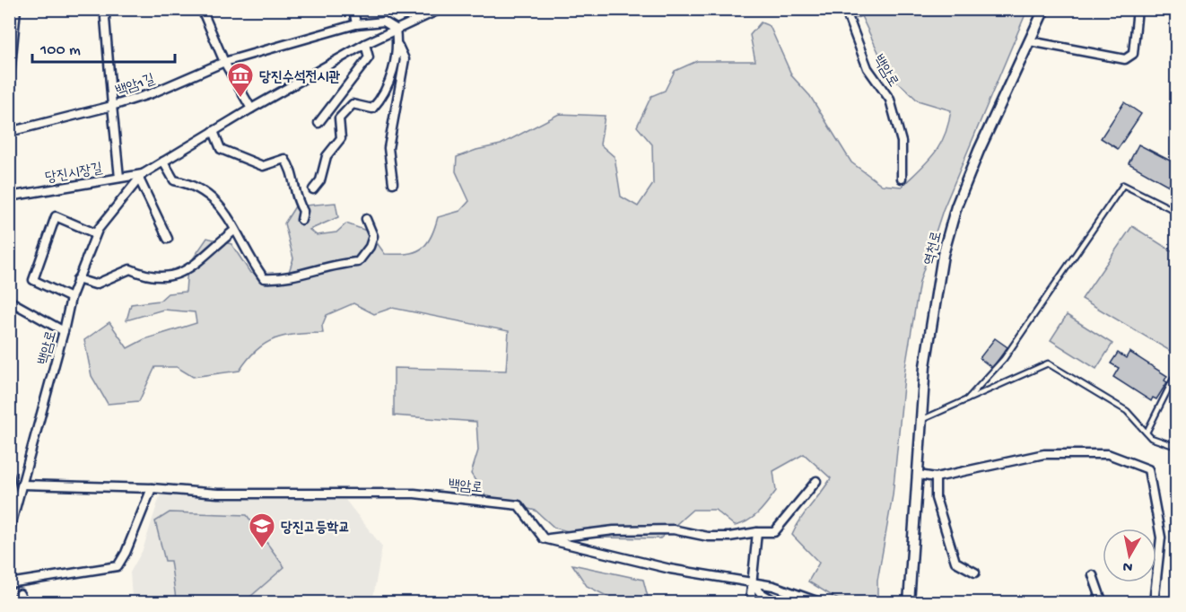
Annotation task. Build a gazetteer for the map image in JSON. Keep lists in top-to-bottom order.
{
  "streets": {
    "street": [
      "백암로",
      "백암1길",
      "당진시장길",
      "역천로"
    ]
  },
  "crossings": [
    ["백암로", "당진시장길"],
    ["백암1길", "당진시장길"]
  ],
  "places": {
    "museum": ["당진수석전시관"],
    "school or university": ["당진고등학교"]
  },
  "scale_bar": "100 m",
  "north": "bottom"
}
